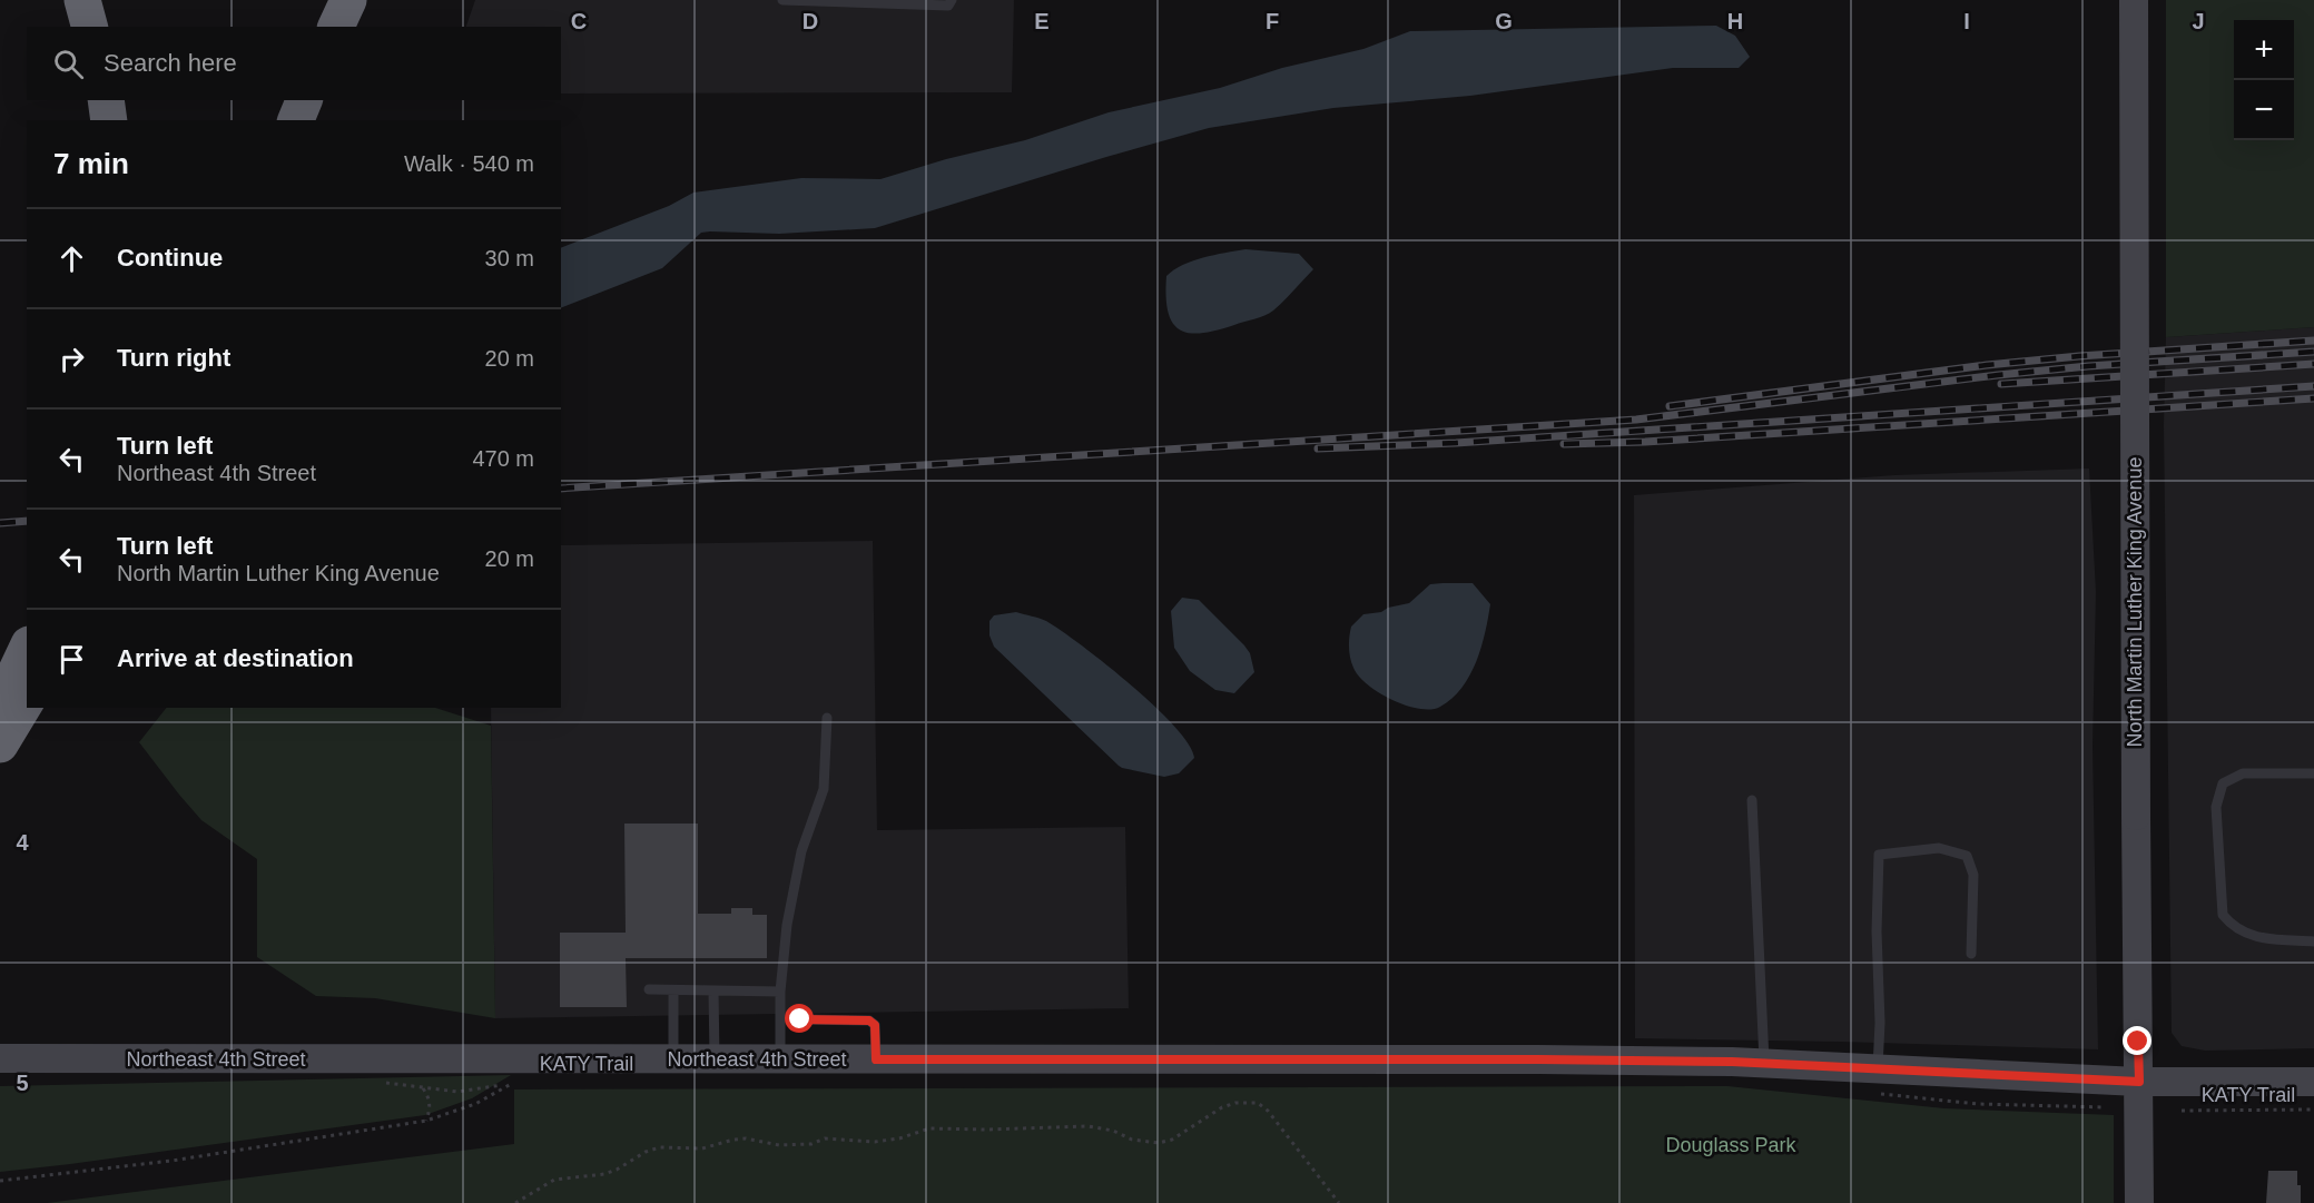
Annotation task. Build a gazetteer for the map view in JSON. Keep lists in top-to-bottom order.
{
  "streets": {
    "street": ["North Martin Luther King Avenue", "Northeast 4th Street"],
    "path": ["KATY Trail"]
  },
  "crossings": [
    ["North Martin Luther King Avenue", "Northeast 4th Street"]
  ],
  "parks": ["Douglass Park"],
  "page": {
    "map_buttons": ["+", "−"],
    "search": "Search here",
    "heading": ["7 min", "Walk · 540 m"],
    "list": [
      ["Continue", "30 m"],
      ["Turn right", "20 m"],
      ["Turn left", "Northeast 4th Street", "470 m"],
      ["Turn left", "North Martin Luther King Avenue", "20 m"],
      "Arrive at destination"
    ]
  },
  "grid": {
    "columns": [
      "C",
      "D",
      "E",
      "F",
      "G",
      "H",
      "I",
      "J"
    ],
    "rows": ["4", "5"]
  }
}
